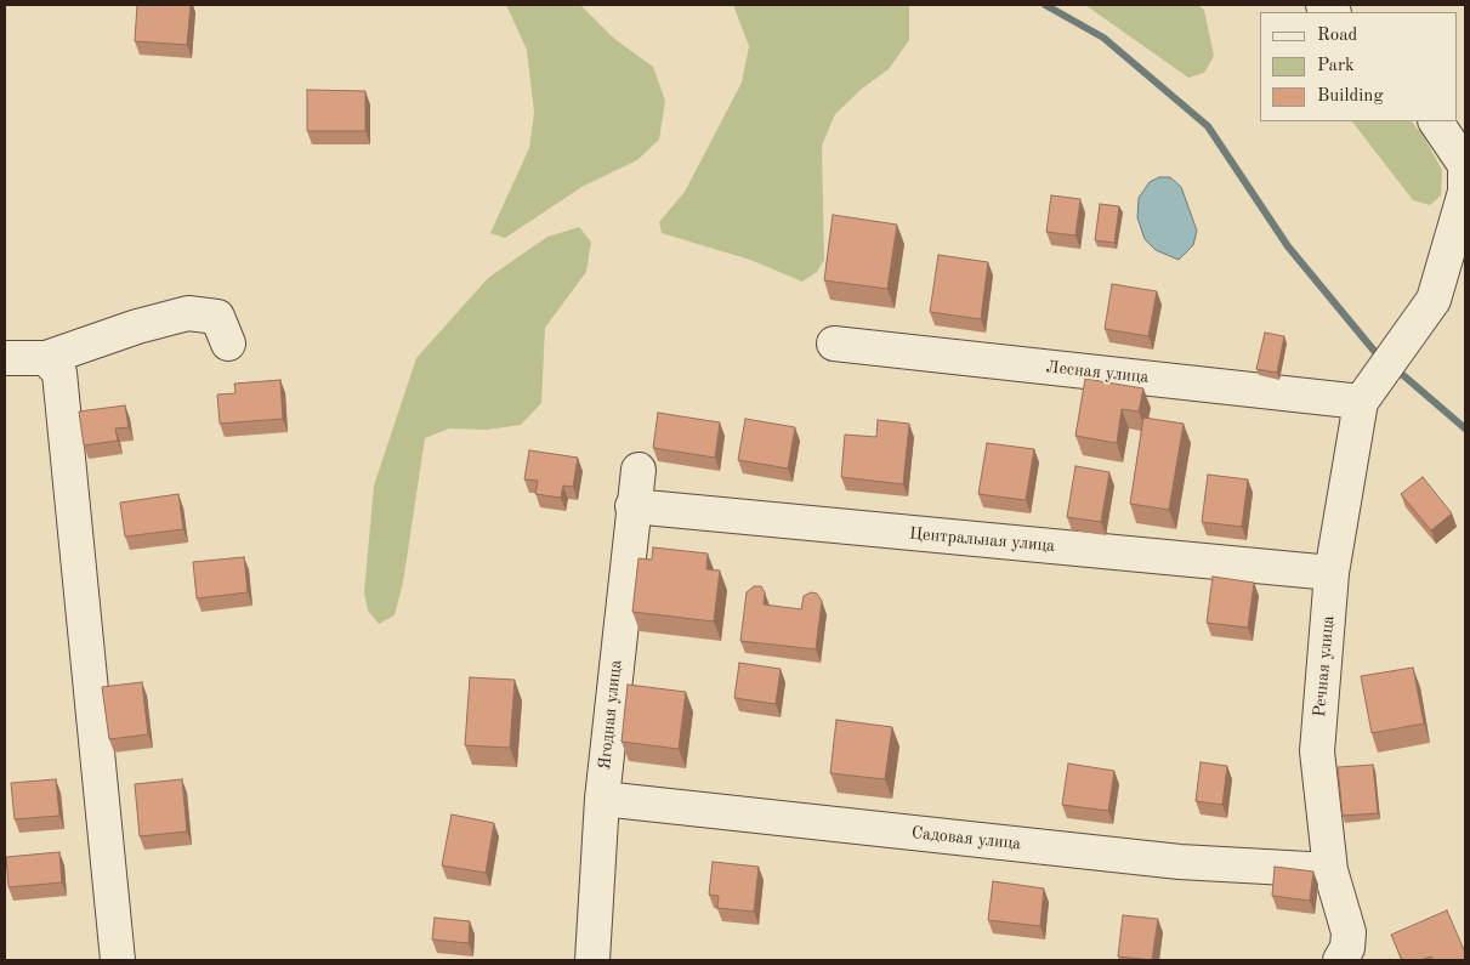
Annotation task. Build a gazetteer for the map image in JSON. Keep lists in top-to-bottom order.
{
  "streets": {
    "street": [
      "Лесная улица",
      "Центральная улица",
      "Речная улица",
      "Ягодная улица",
      "Садовая улица"
    ]
  },
  "crossings": [
    ["Лесная улица", "Речная улица"],
    ["Центральная улица", "Речная улица"],
    ["Центральная улица", "Ягодная улица"],
    ["Речная улица", "Садовая улица"],
    ["Ягодная улица", "Садовая улица"]
  ],
  "legend": ["Road", "Park", "Building"]
}
